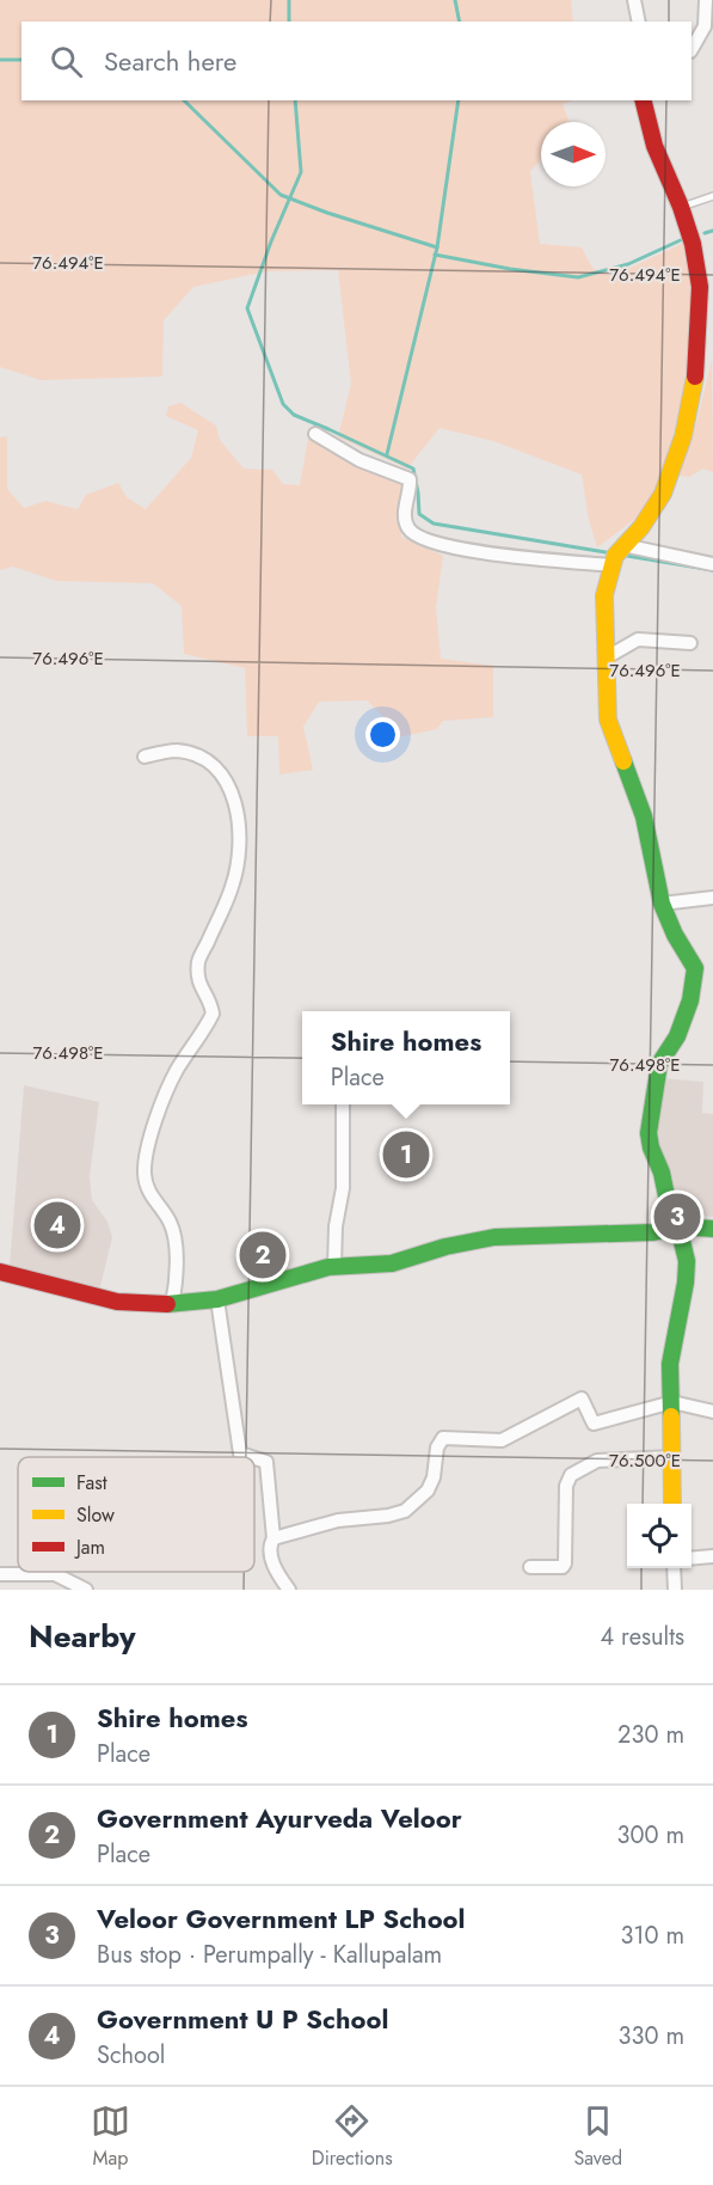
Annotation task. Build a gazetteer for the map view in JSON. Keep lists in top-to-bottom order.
{
  "legend": ["Fast", "Slow", "Jam"],
  "north": "right",
  "page": {
    "search": "Search here",
    "popup": ["Shire homes", "Place"],
    "pins": [
      "1",
      "3",
      "4",
      "2"
    ],
    "heading": ["Nearby", "4 results"],
    "list": [
      {
        "mark": "1",
        "name": "Shire homes",
        "note": "Place",
        "value": "230 m"
      },
      {
        "mark": "2",
        "name": "Government Ayurveda Veloor",
        "note": "Place",
        "value": "300 m"
      },
      {
        "mark": "3",
        "name": "Veloor Government LP School",
        "note": "Bus stop · Perumpally - Kallupalam",
        "value": "310 m"
      },
      {
        "mark": "4",
        "name": "Government U P School",
        "note": "School",
        "value": "330 m"
      }
    ],
    "nav": ["Map", "Directions", "Saved"]
  },
  "coordinates": [
    "76.494°E",
    "76.496°E",
    "76.498°E",
    "76.500°E"
  ]
}
